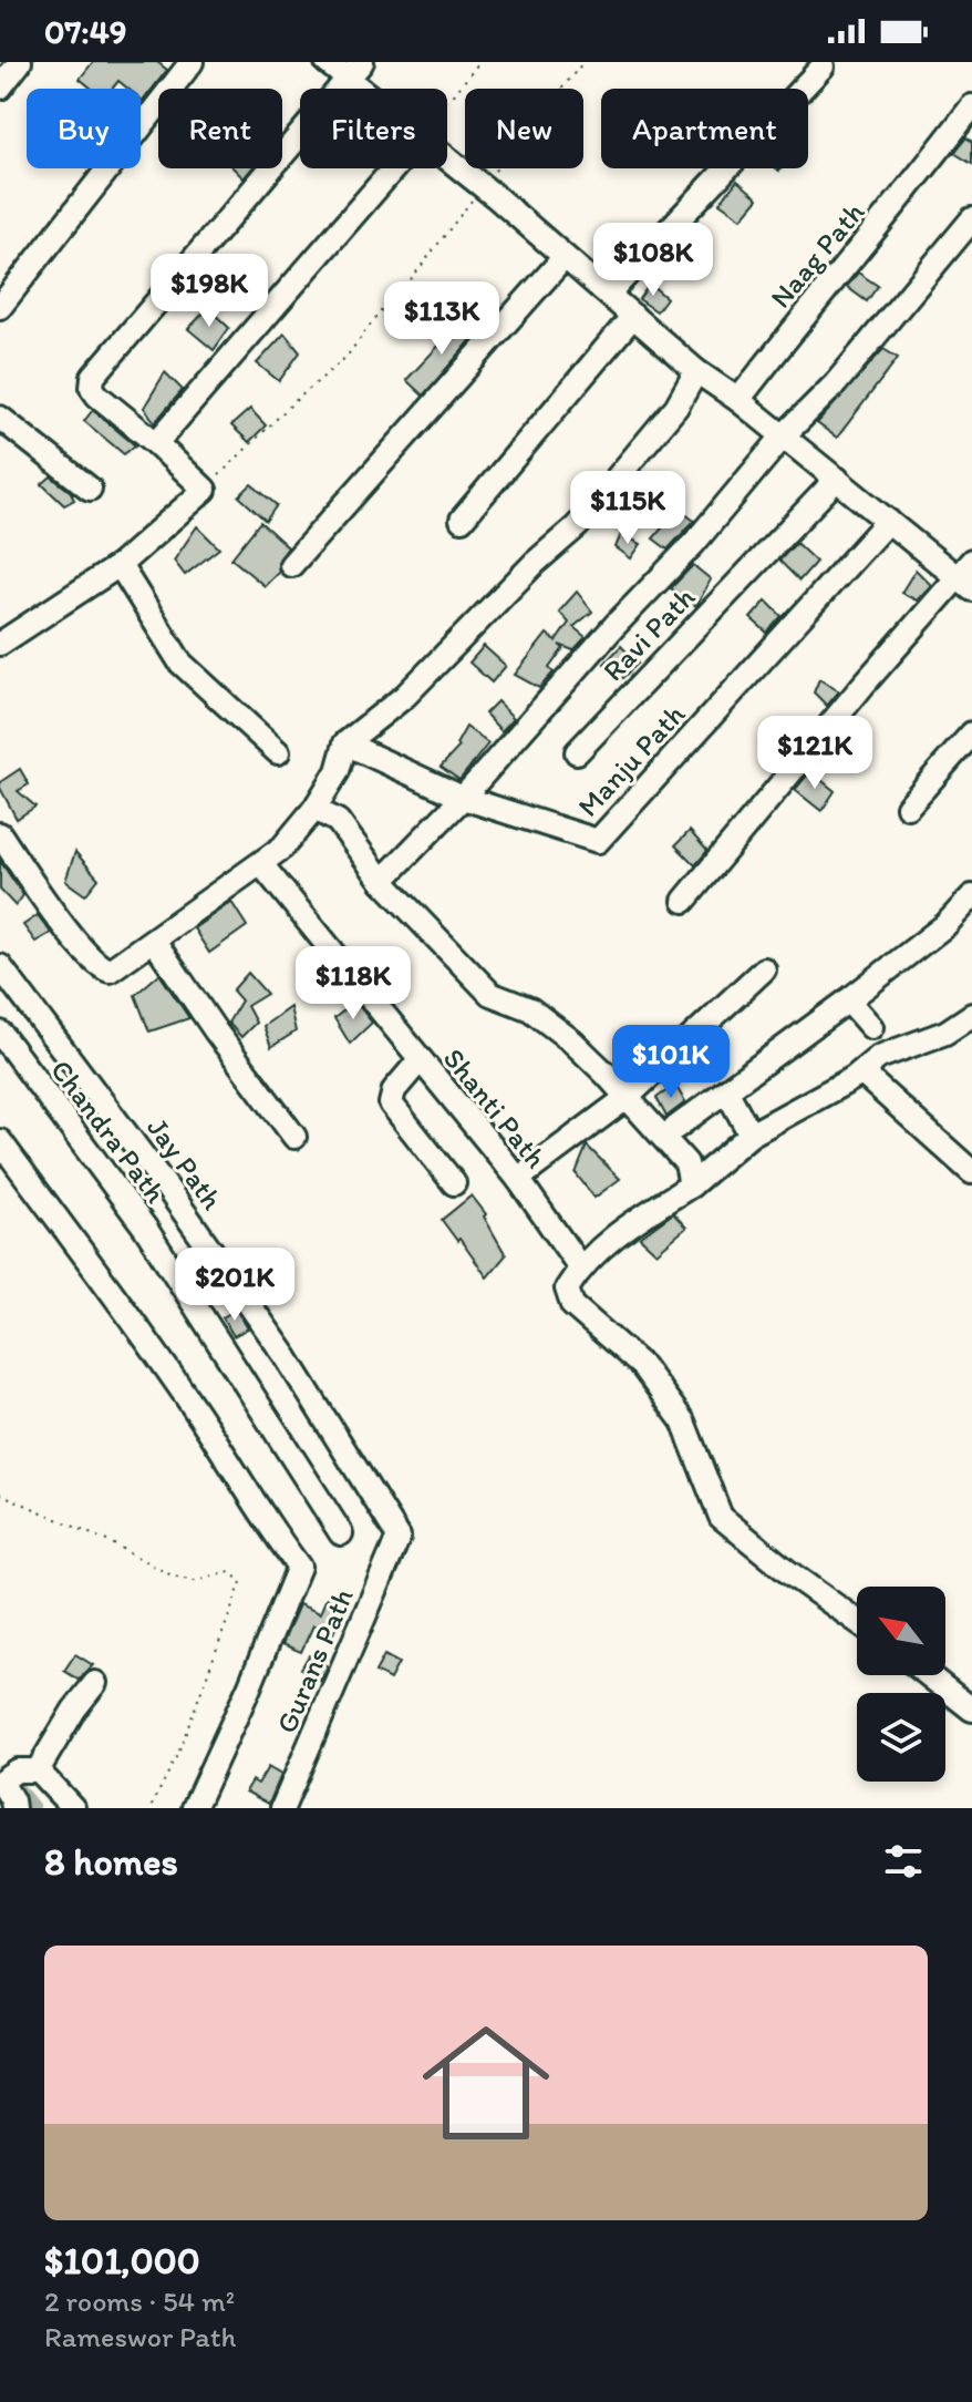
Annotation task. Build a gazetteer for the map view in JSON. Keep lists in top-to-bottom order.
{
  "streets": {
    "street": [
      "Naag Path",
      "Ravi Path",
      "Manju Path",
      "Shanti Path",
      "Chandra Path",
      "Jay Path",
      "Gurans Path"
    ]
  },
  "crossings": [
    ["Jay Path", "Gurans Path"]
  ],
  "north": "top left",
  "page": {
    "status": "07:49",
    "chip": [
      "Buy",
      "Rent",
      "Filters",
      "New",
      "Apartment"
    ],
    "price": [
      "$108K",
      "$198K",
      "$113K",
      "$115K",
      "$121K",
      "$118K",
      "$101K",
      "$201K"
    ],
    "heading": "8 homes",
    "list": [
      {
        "name": "$101,000",
        "note": "2 rooms · 54 m² · Rameswor Path"
      }
    ]
  }
}
